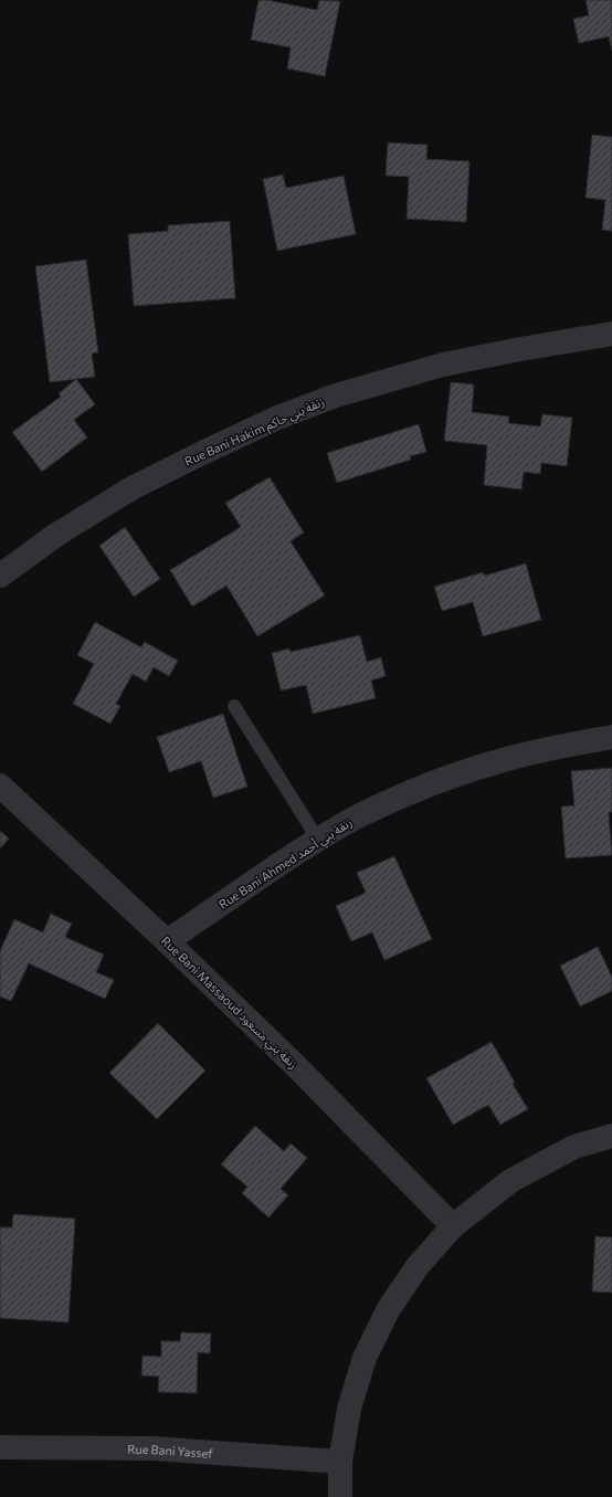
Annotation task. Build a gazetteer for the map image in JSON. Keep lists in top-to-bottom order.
{
  "streets": {
    "street": [
      "Rue Bani Hakim زنقة بني حاكم",
      "Rue Bani Ahmed زنقة بني أحمد",
      "Rue Bani Massaoud زنقة بني مسعود",
      "Rue Bani Yassef"
    ]
  },
  "crossings": [
    ["Rue Bani Ahmed زنقة بني أحمد", "Rue Bani Massaoud زنقة بني مسعود"]
  ]
}
